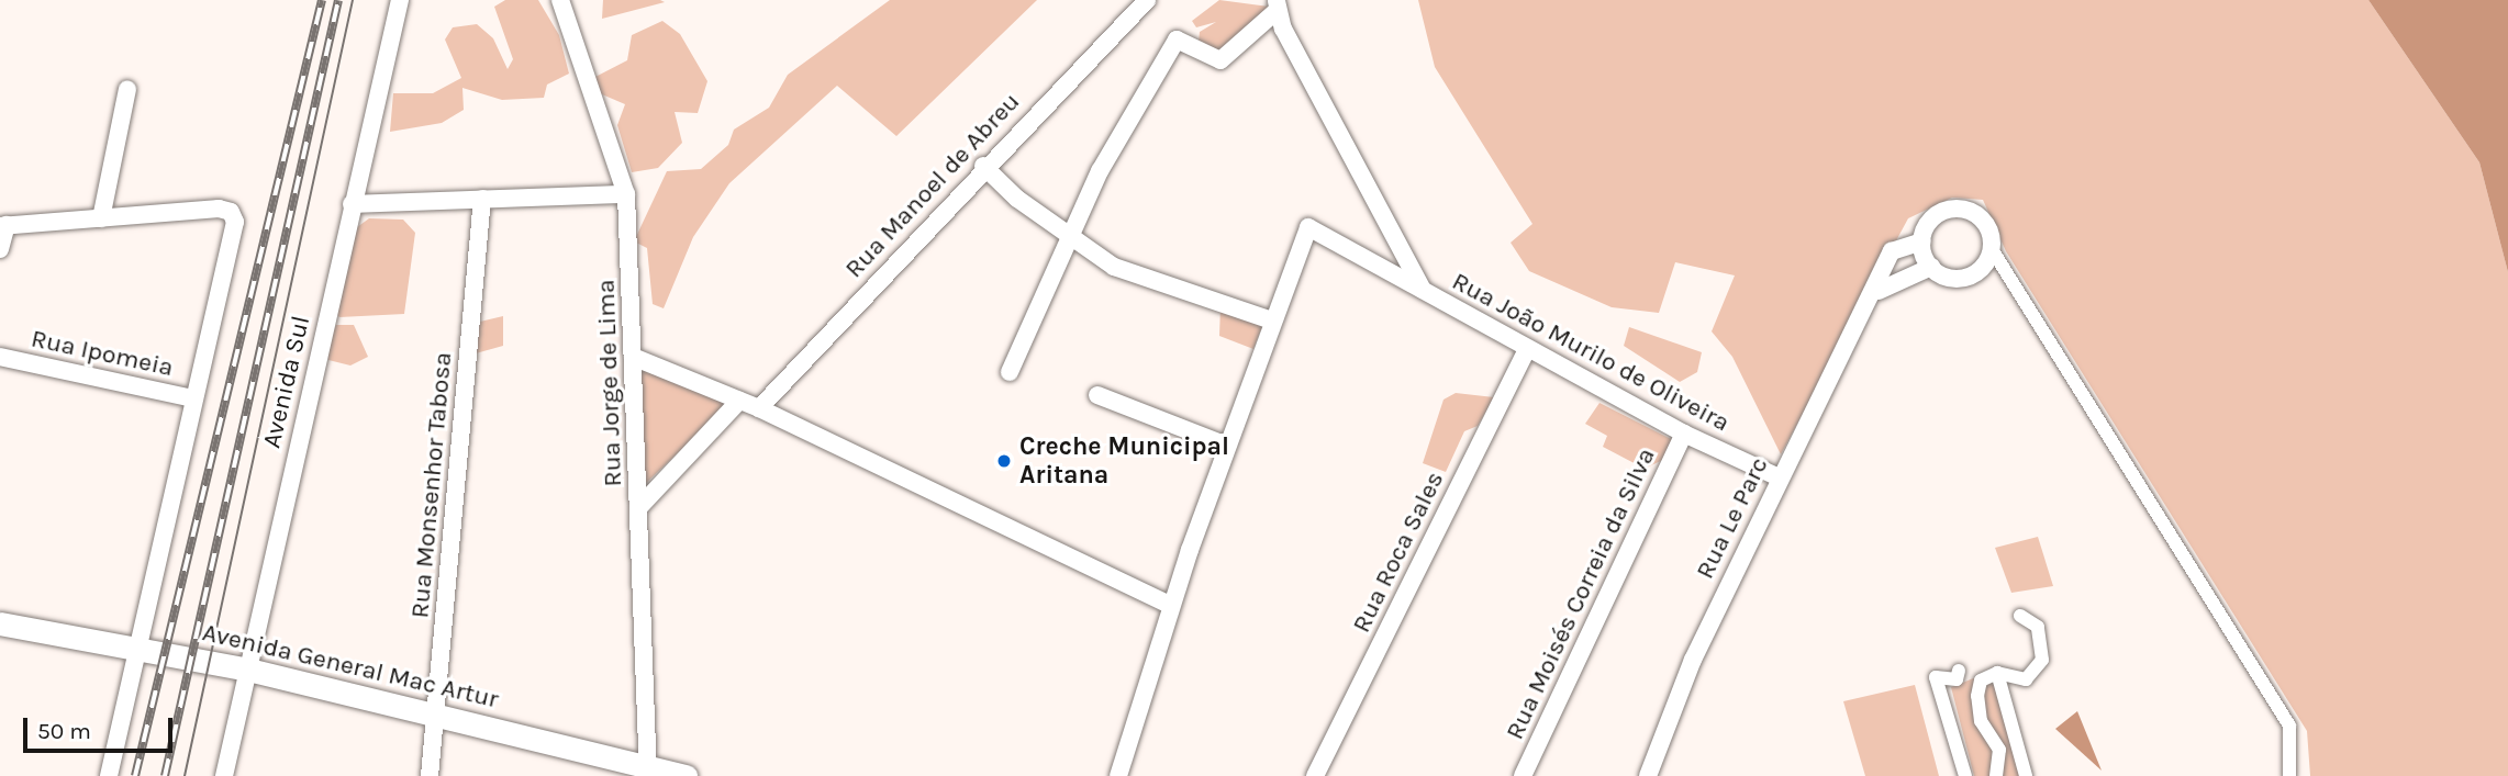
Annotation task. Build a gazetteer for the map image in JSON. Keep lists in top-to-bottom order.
{
  "streets": {
    "main road": ["Avenida General Mac Artur"],
    "street": [
      "Rua Manoel de Abreu",
      "Rua João Murilo de Oliveira",
      "Rua Ipomeia",
      "Avenida Sul",
      "Rua Jorge de Lima",
      "Rua Monsenhor Tabosa",
      "Rua Le Parc",
      "Rua Roca Sales",
      "Rua Moisés Correia da Silva"
    ]
  },
  "crossings": [
    ["Rua João Murilo de Oliveira", "Rua Le Parc"],
    ["Rua João Murilo de Oliveira", "Rua Roca Sales"],
    ["Rua João Murilo de Oliveira", "Rua Moisés Correia da Silva"],
    ["Avenida Sul", "Avenida General Mac Artur"],
    ["Rua Jorge de Lima", "Avenida General Mac Artur"],
    ["Rua Monsenhor Tabosa", "Avenida General Mac Artur"]
  ],
  "places": ["Creche Municipal Aritana"],
  "scale_bar": "50 m"
}
